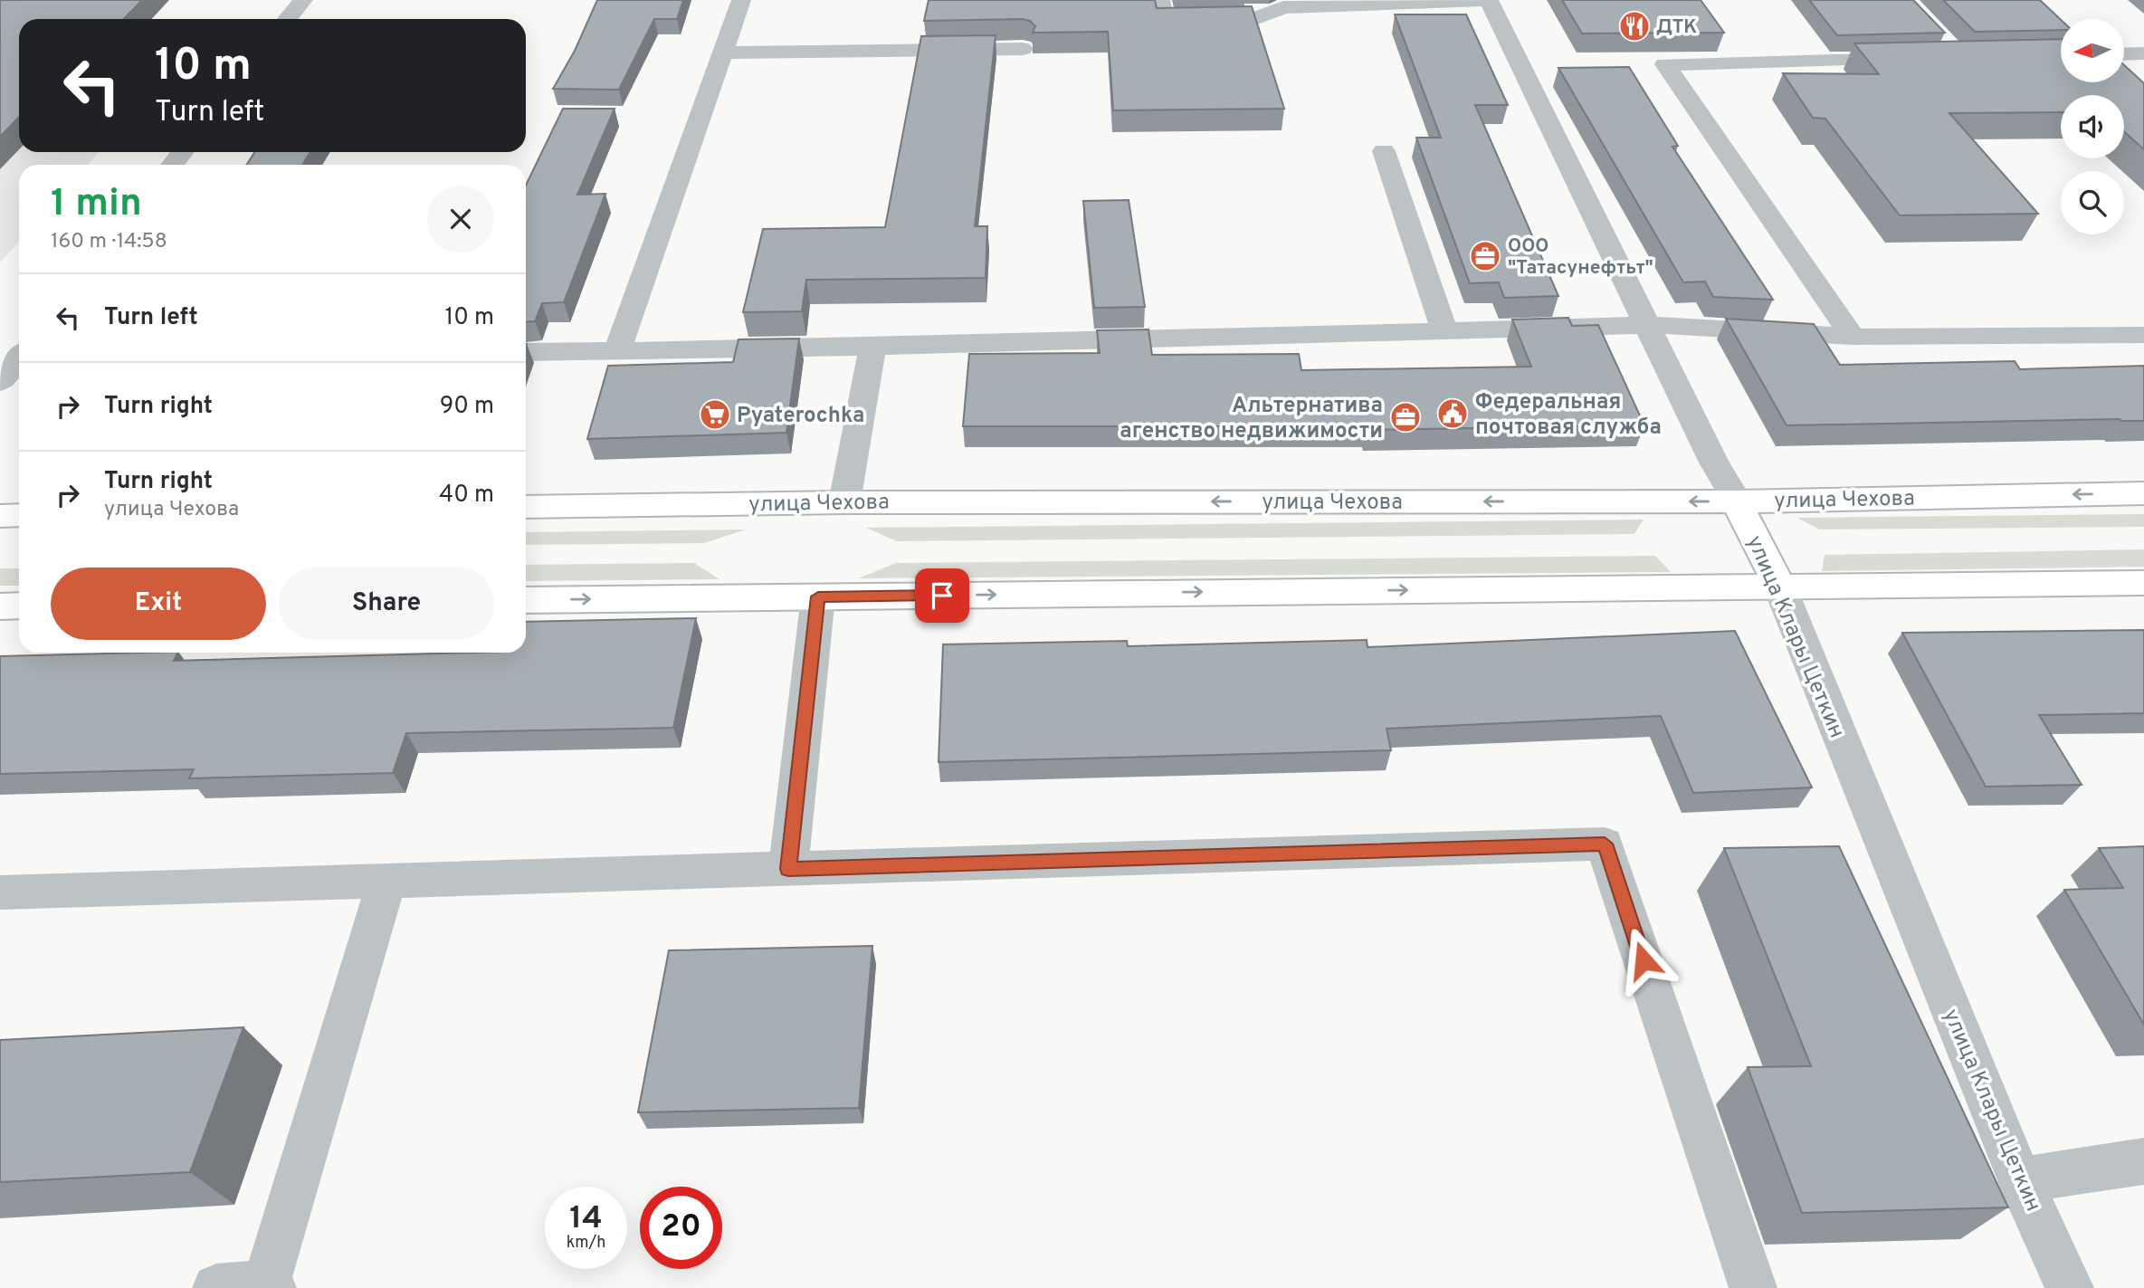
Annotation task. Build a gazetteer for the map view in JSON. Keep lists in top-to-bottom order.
{
  "streets": {
    "main road": ["улица Чехова", "улица Клары Цеткин"]
  },
  "crossings": [
    ["улица Чехова", "улица Клары Цеткин"]
  ],
  "places": {
    "restaurant": ["ДТК"],
    "office": ["ООО \"Татасунефтьт\"", "Альтернатива агенство недвижимости"],
    "public building": ["Федеральная почтовая служба"],
    "supermarket": ["Pyaterochka"]
  },
  "north": "left",
  "page": {
    "turn": ["10 m", "Turn left"],
    "heading": ["1 min", "160 m · 14:58"],
    "list": [
      {
        "name": "Turn left",
        "value": "10 m"
      },
      {
        "name": "Turn right",
        "value": "90 m"
      },
      {
        "name": "Turn right",
        "note": "улица Чехова",
        "value": "40 m"
      }
    ],
    "buttons": ["Exit", "Share"],
    "speed": "14 km/h",
    "limit": "20"
  }
}
